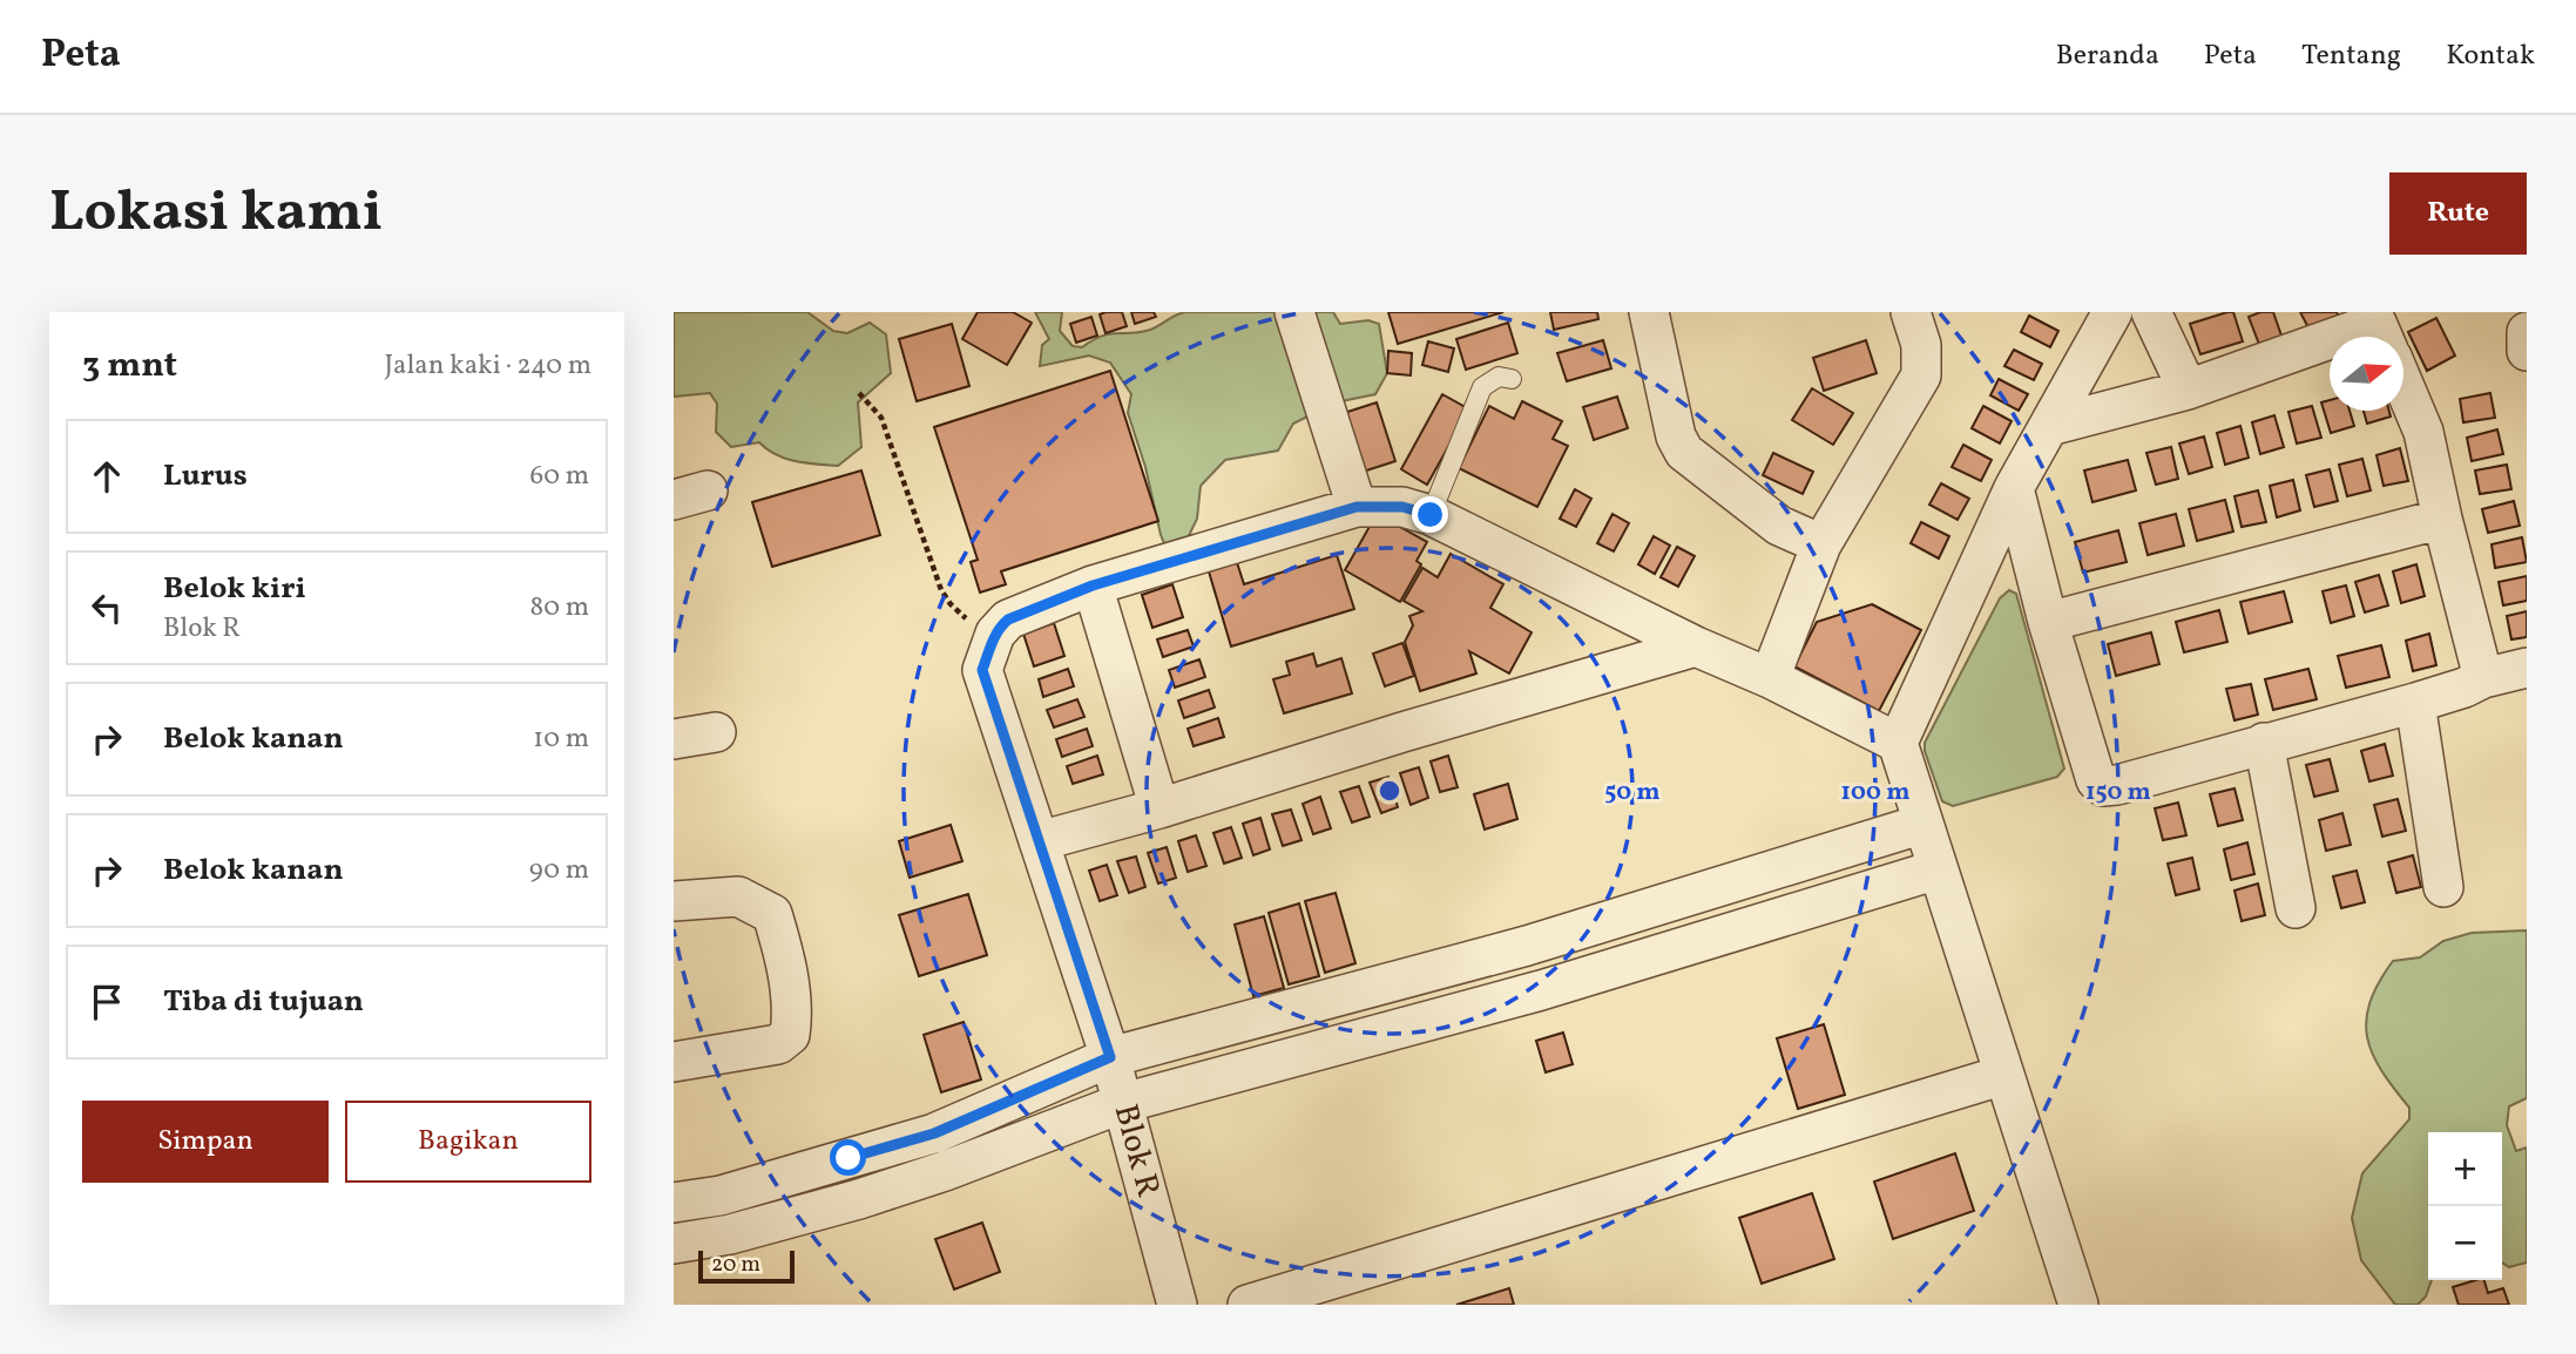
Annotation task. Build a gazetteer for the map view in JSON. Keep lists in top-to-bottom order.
{
  "streets": {
    "street": ["Blok R"]
  },
  "scale_bar": "20 m",
  "north": "right",
  "page": {
    "header": "Peta",
    "nav": [
      "Beranda",
      "Peta",
      "Tentang",
      "Kontak"
    ],
    "buttons": [
      "Rute",
      ["Simpan", "Bagikan"]
    ],
    "title": "Lokasi kami",
    "heading": ["3 mnt", "Jalan kaki · 240 m"],
    "list": [
      ["Lurus", "60 m"],
      ["Belok kiri", "Blok R", "80 m"],
      ["Belok kanan", "10 m"],
      ["Belok kanan", "90 m"],
      "Tiba di tujuan"
    ],
    "map_buttons": ["+", "−"],
    "scale": "20 m"
  },
  "rings": ["50 m", "100 m", "150 m"]
}
